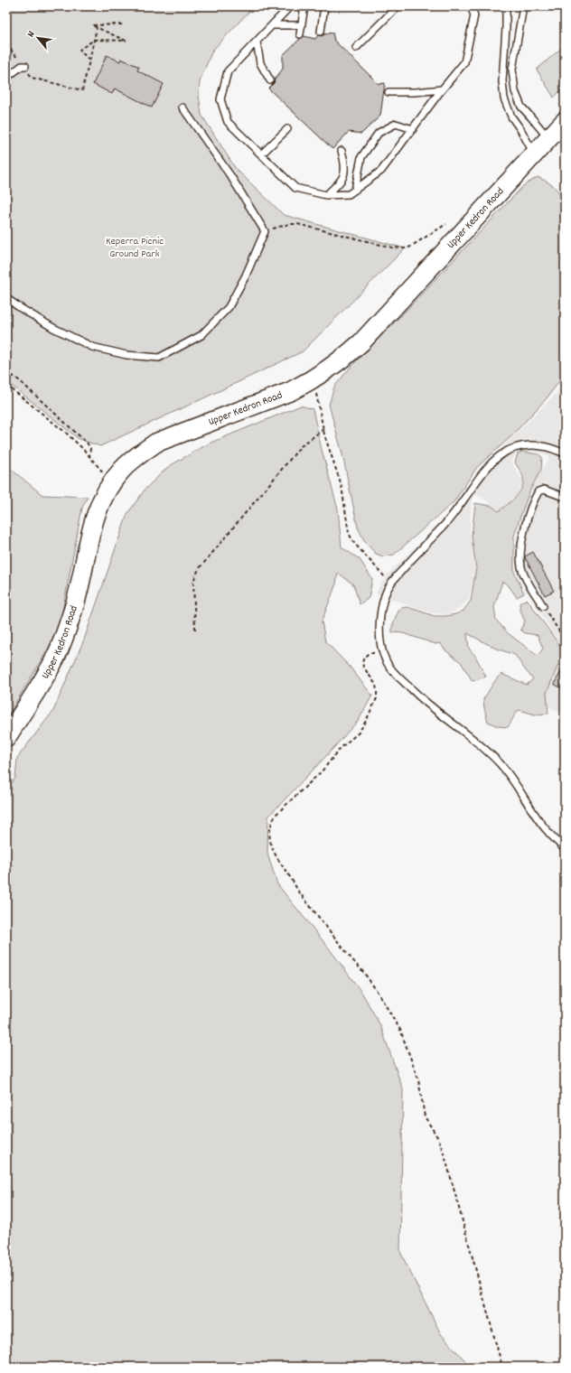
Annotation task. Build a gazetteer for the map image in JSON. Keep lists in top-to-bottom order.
{
  "streets": {
    "main road": ["Upper Kedron Road"]
  },
  "parks": ["Keperra Picnic Ground Park"],
  "north": "top left"
}
